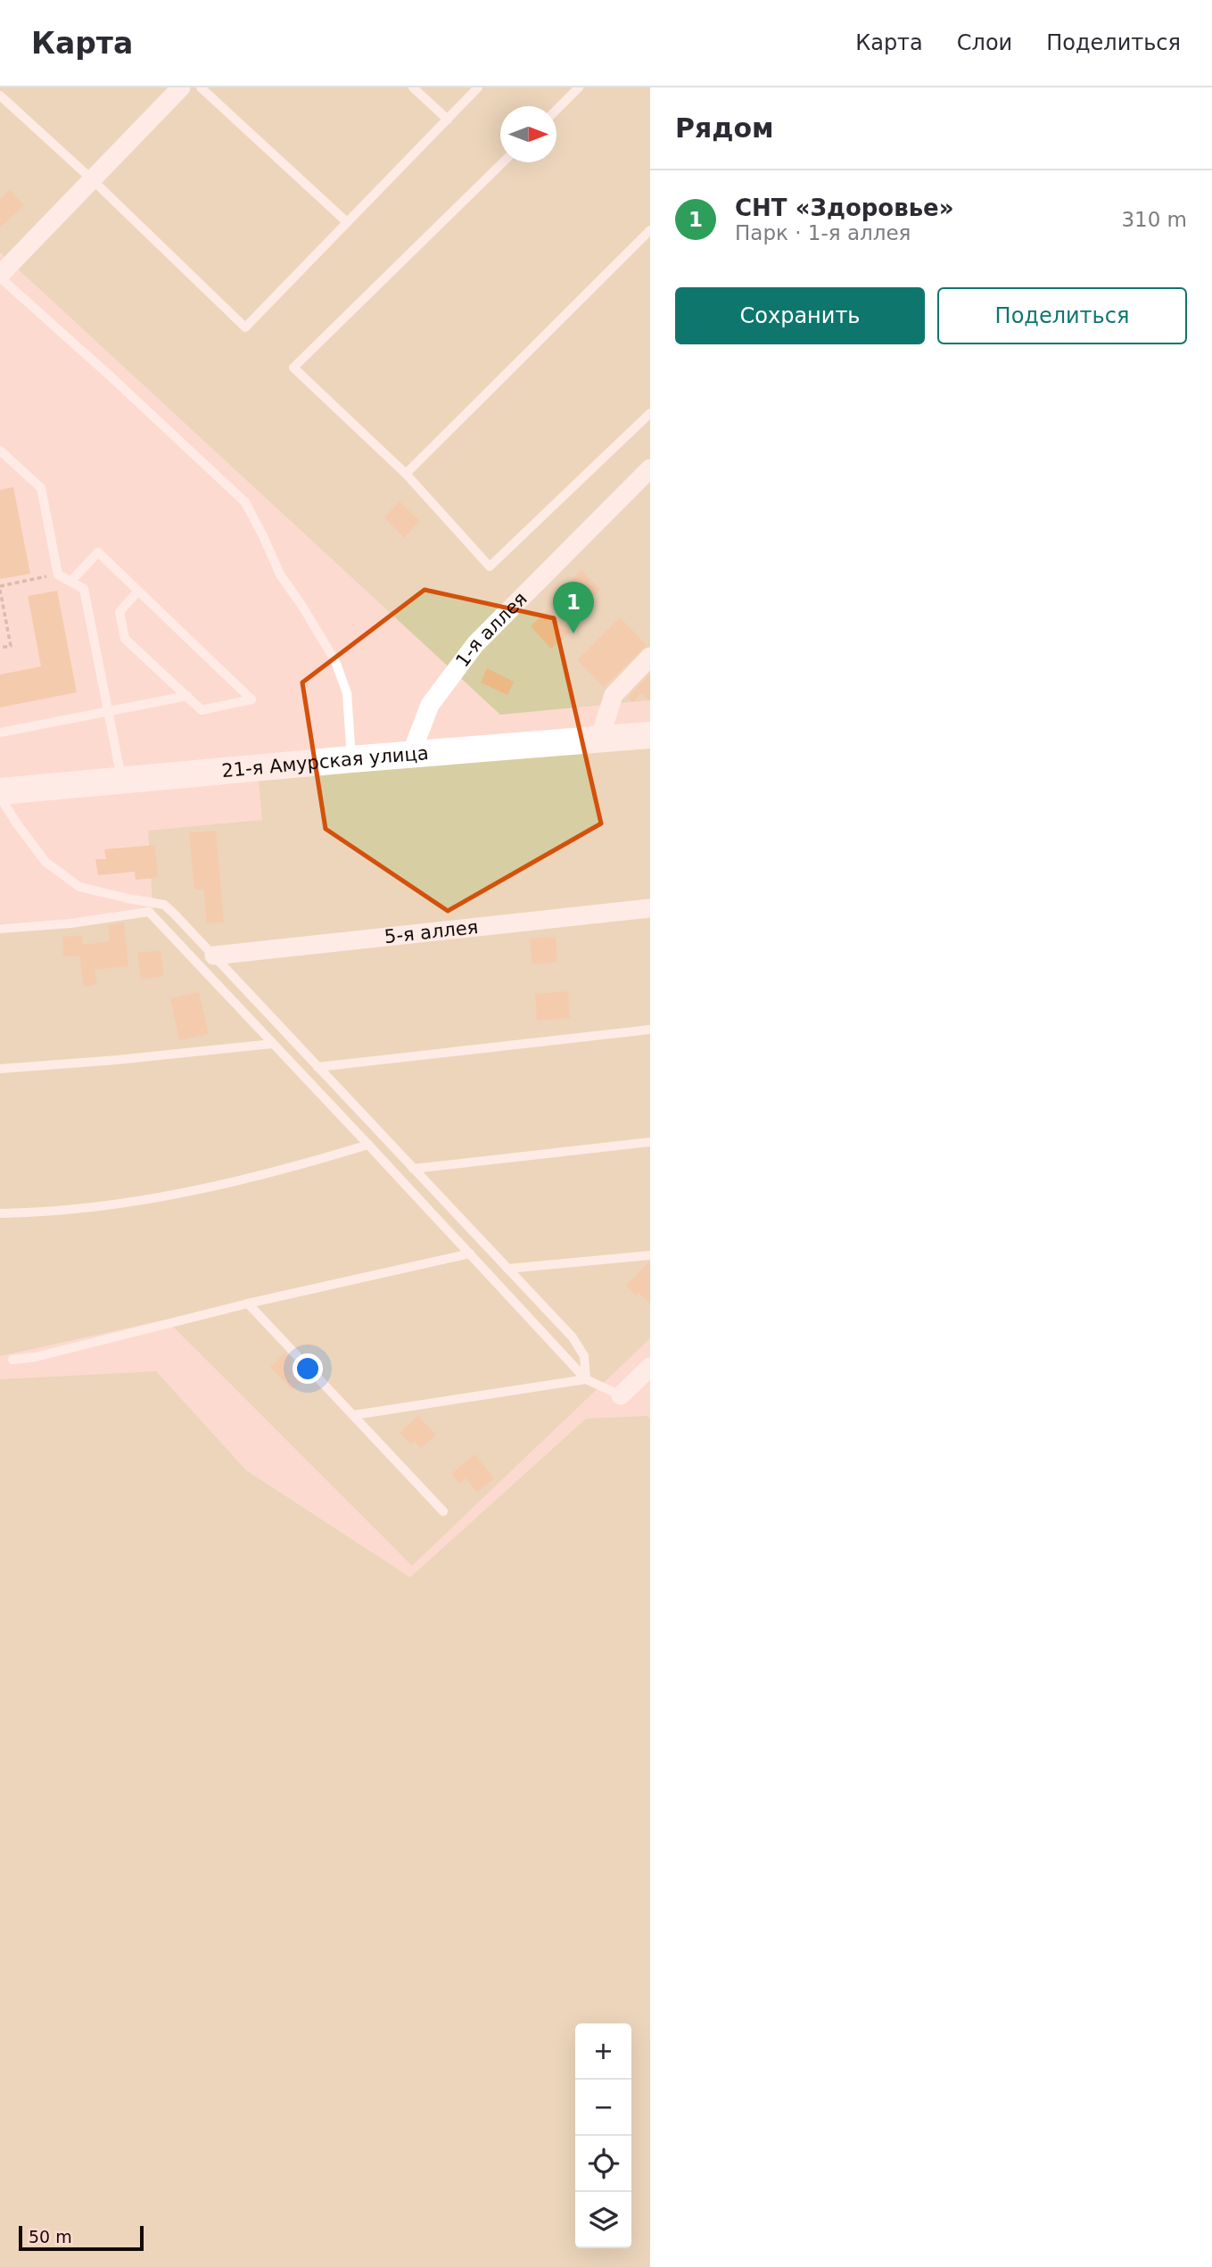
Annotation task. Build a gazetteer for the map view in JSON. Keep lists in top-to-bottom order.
{
  "streets": {
    "main road": ["21-я Амурская улица"],
    "street": ["1-я аллея", "5-я аллея"]
  },
  "crossings": [
    ["1-я аллея", "21-я Амурская улица"]
  ],
  "scale_bar": "50 m",
  "north": "right",
  "page": {
    "header": "Карта",
    "nav": ["Карта", "Слои", "Поделиться"],
    "heading": "Рядом",
    "list": [
      {
        "mark": "1",
        "name": "СНТ «Здоровье»",
        "note": "Парк · 1-я аллея",
        "value": "310 m"
      }
    ],
    "buttons": ["Сохранить", "Поделиться"],
    "pins": "1",
    "map_buttons": ["+", "−"],
    "scale": "50 m"
  }
}
